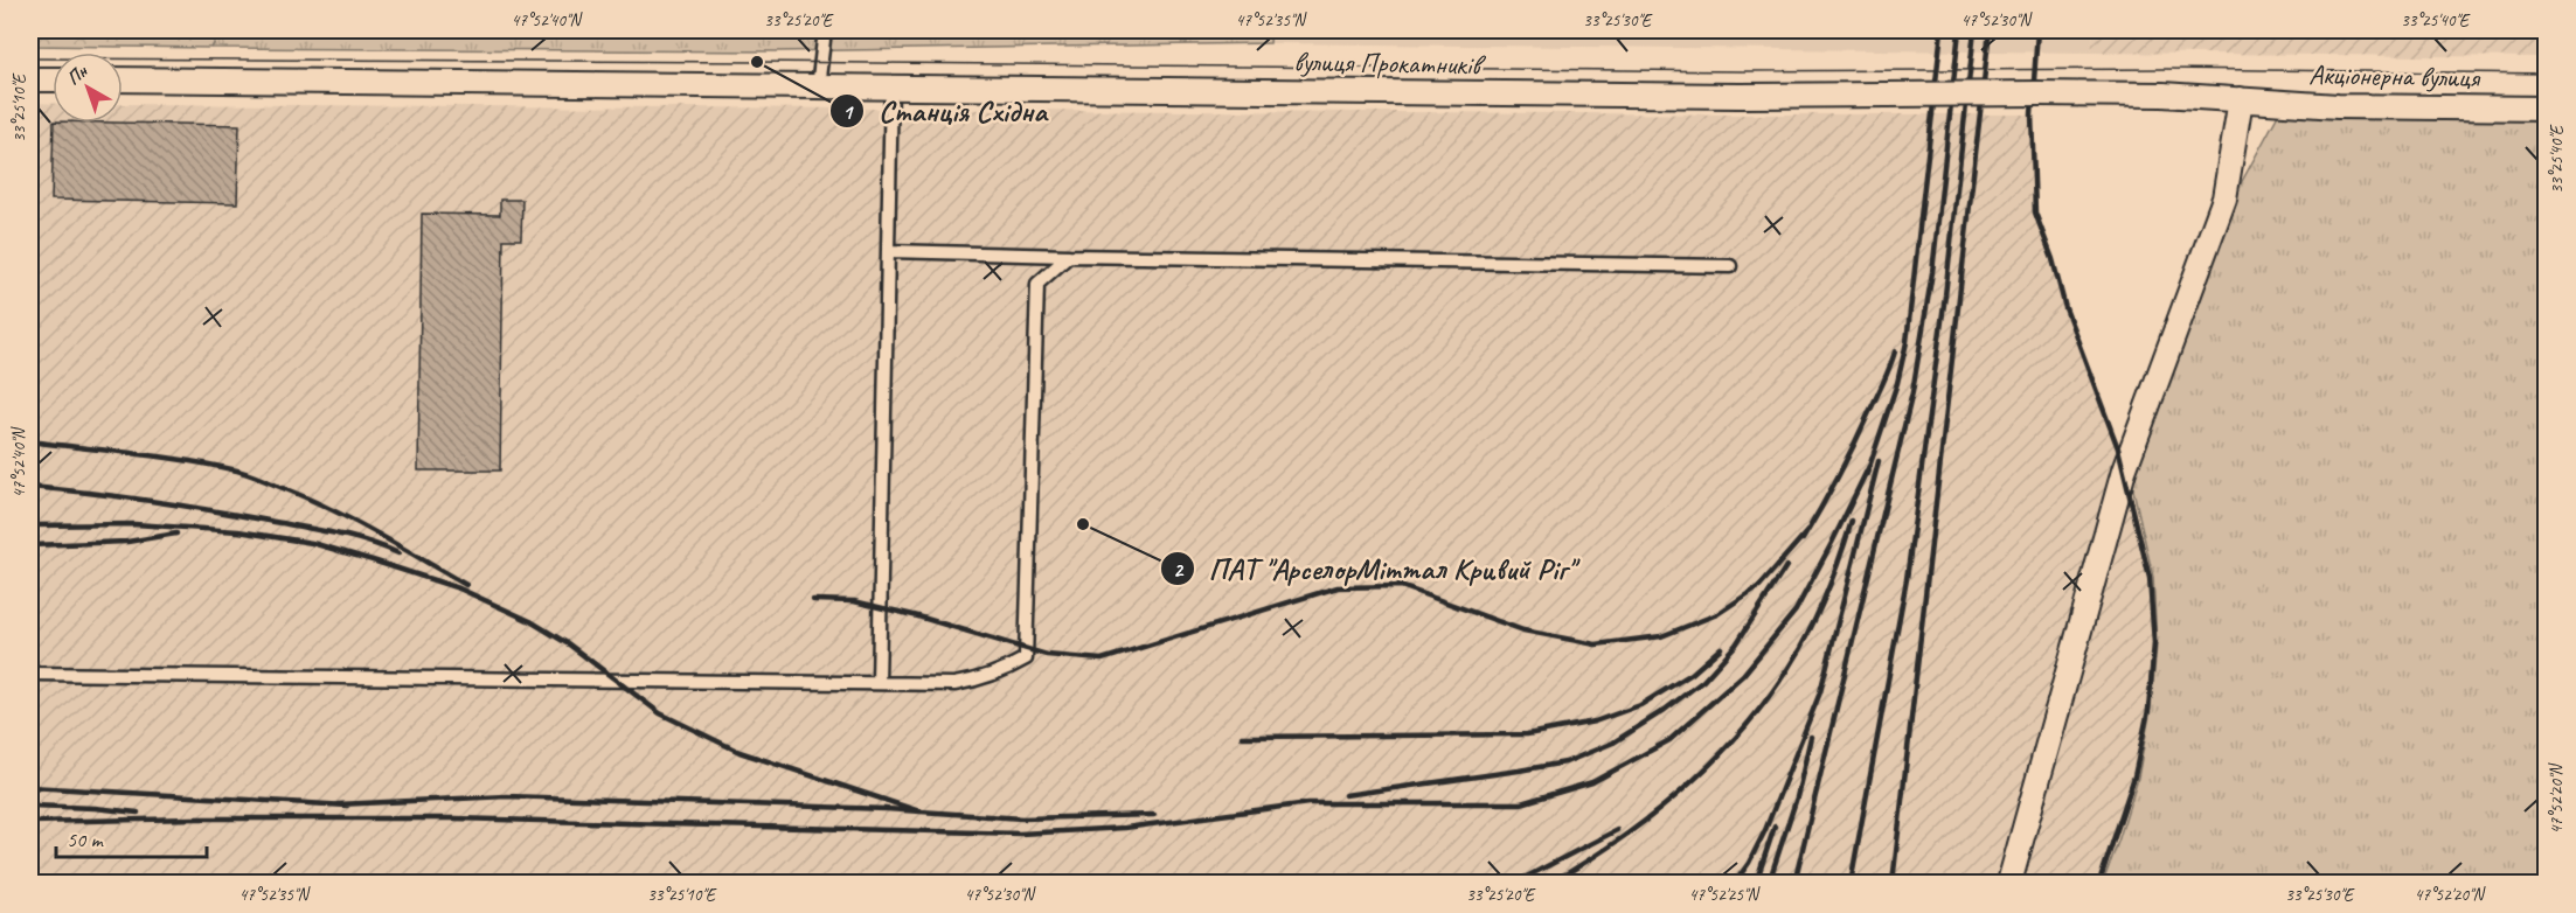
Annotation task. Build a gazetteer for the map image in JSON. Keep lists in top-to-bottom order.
{
  "streets": {
    "street": ["вулиця Прокатників", "Акціонерна вулиця"]
  },
  "crossings": [
    ["вулиця Прокатників", "Акціонерна вулиця"]
  ],
  "places": ["Станція Східна", "ПАТ \"АрселорМіттал Кривий Ріг\""],
  "scale_bar": "50 m",
  "north": "top left",
  "coordinates": [
    "47°52'40\"N",
    "33°25'20\"E",
    "47°52'35\"N",
    "33°25'30\"E",
    "47°52'30\"N",
    "33°25'40\"E",
    "33°25'10\"E",
    "47°52'20\"N",
    "47°52'25\"N"
  ]
}
